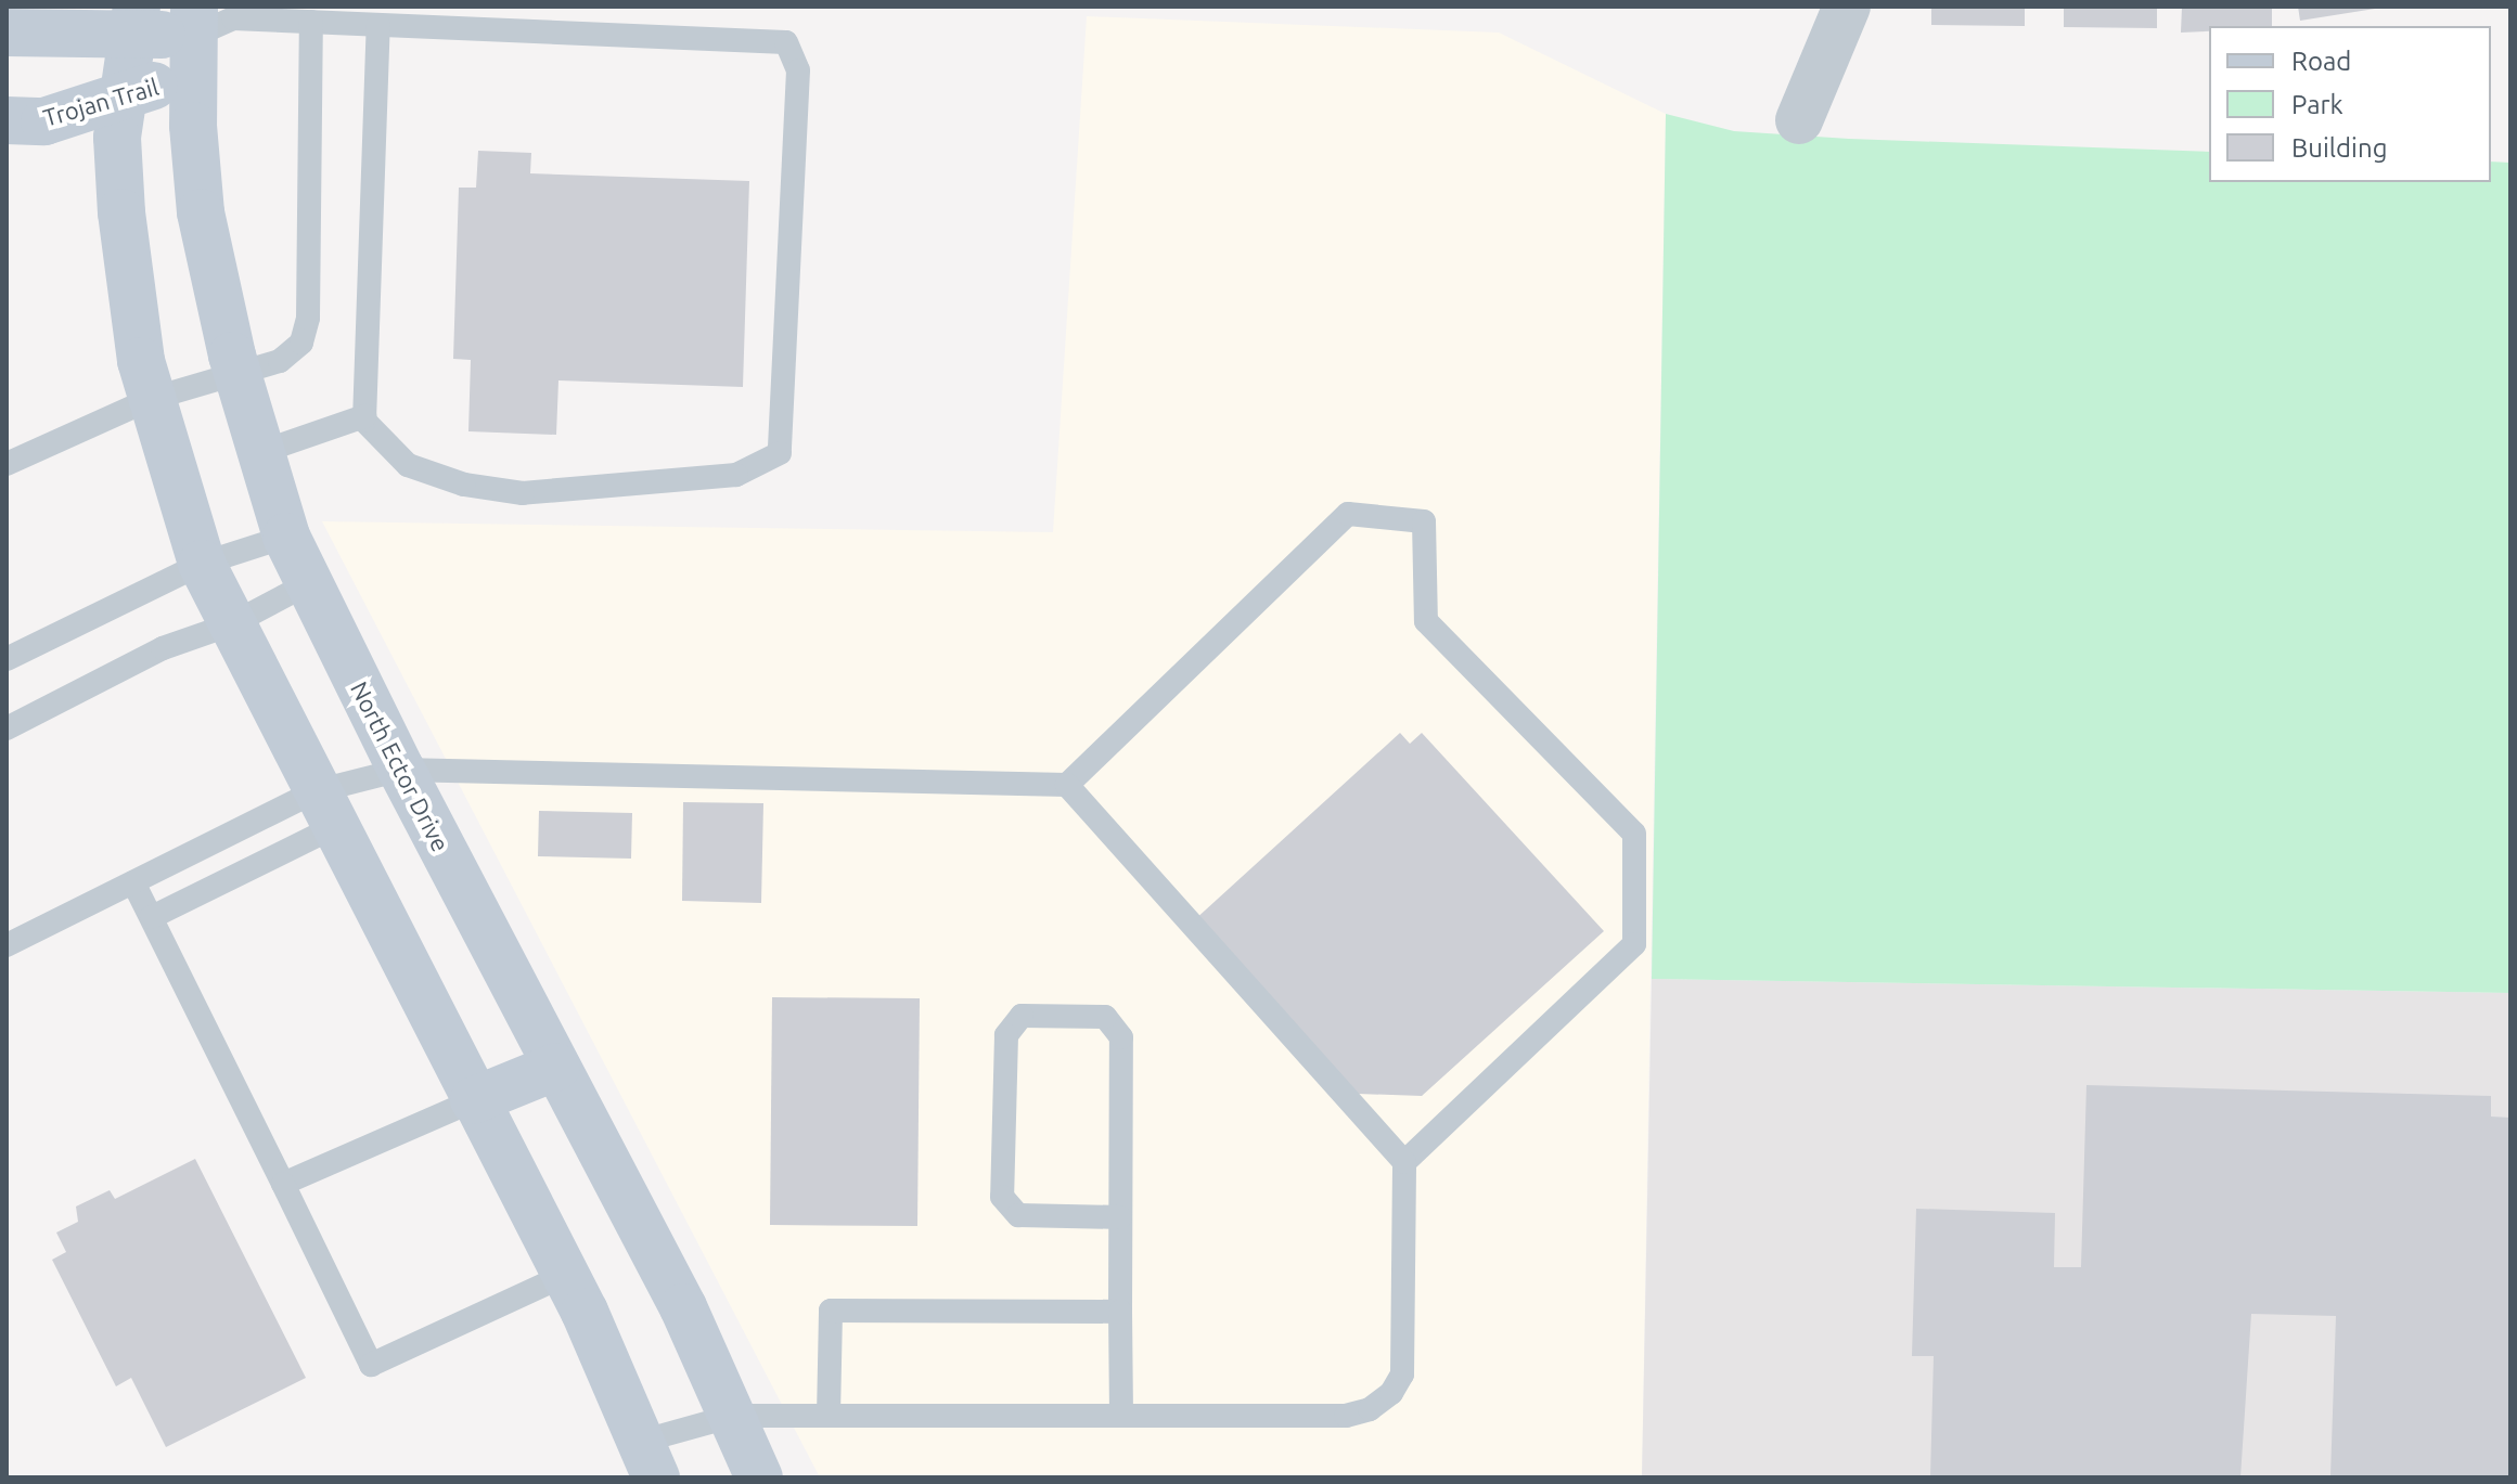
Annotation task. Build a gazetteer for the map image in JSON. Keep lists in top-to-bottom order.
{
  "streets": {
    "street": ["Trojan Trail", "North Ector Drive"]
  },
  "crossings": [
    ["Trojan Trail", "North Ector Drive"]
  ],
  "legend": ["Road", "Park", "Building"]
}
